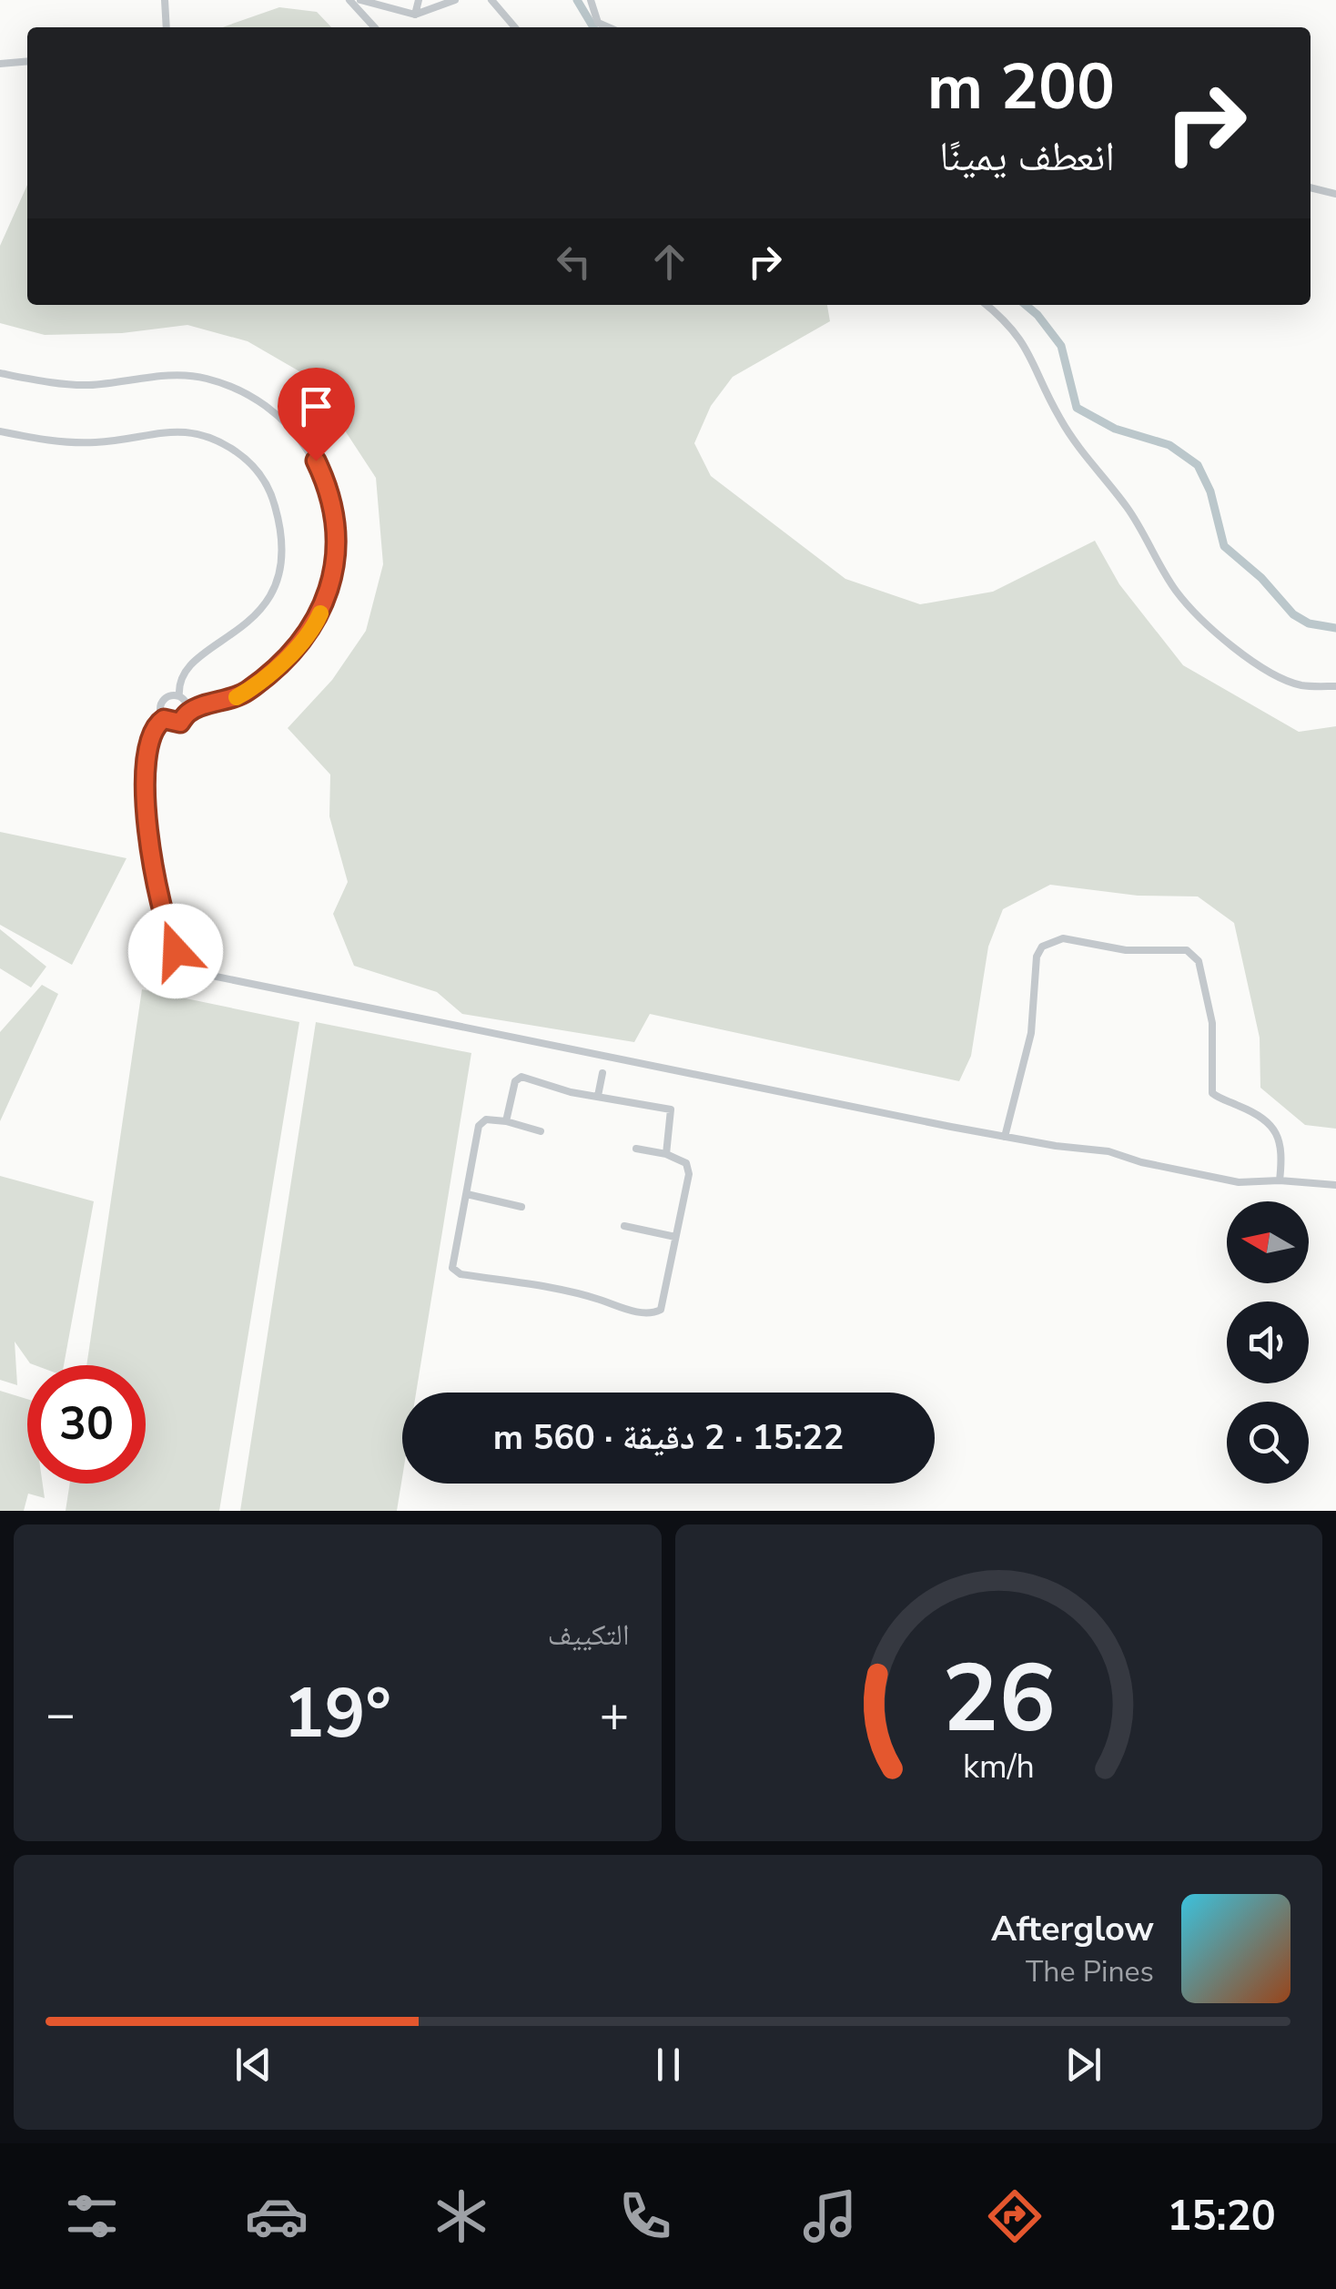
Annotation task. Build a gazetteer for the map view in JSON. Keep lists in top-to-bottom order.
{
  "north": "left",
  "page": {
    "turn": ["200 m", "انعطف يمينًا"],
    "limit": "30",
    "trip": "15:22 · 2 دقيقة · 560 m",
    "tile": "التكييف",
    "heat": ["−", "19°", "+"],
    "song": ["Afterglow", "The Pines"],
    "tabs": "15:20",
    "gauge": ["26", "km/h"]
  }
}
